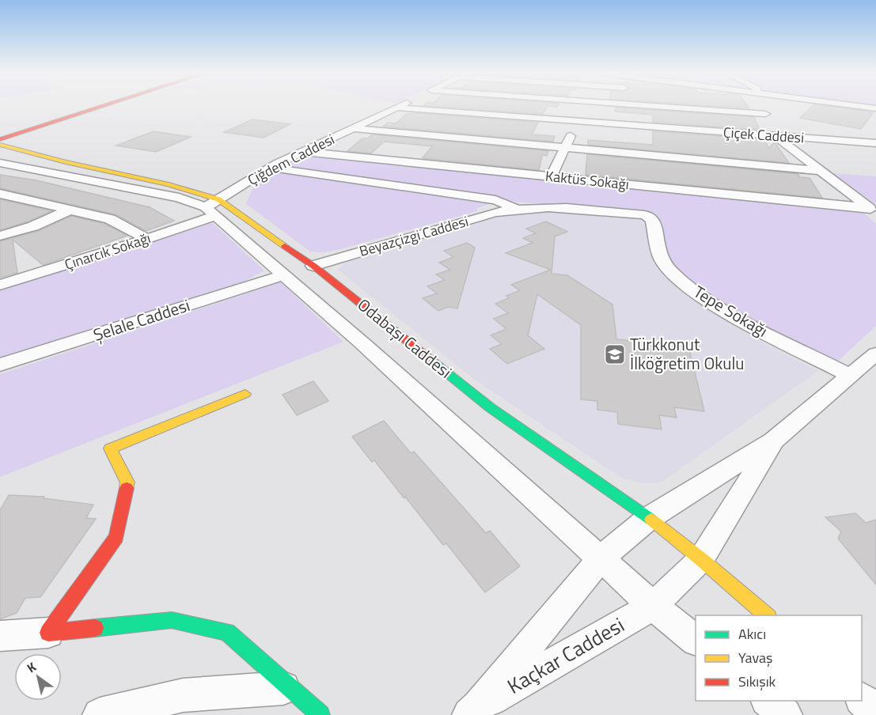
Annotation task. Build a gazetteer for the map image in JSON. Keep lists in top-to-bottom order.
{
  "streets": {
    "street": [
      "Çiçek Caddesi",
      "Çiğdem Caddesi",
      "Kaktüs Sokağı",
      "Beyazçizgi Caddesi",
      "Çınarcık Sokağı",
      "Tepe Sokağı",
      "Şelale Caddesi",
      "Odabaşı Caddesi",
      "Kaçkar Caddesi"
    ]
  },
  "crossings": [
    ["Çiçek Caddesi", "Çiğdem Caddesi"],
    ["Çiğdem Caddesi", "Kaktüs Sokağı"],
    ["Çiğdem Caddesi", "Çınarcık Sokağı"],
    ["Çiğdem Caddesi", "Odabaşı Caddesi"],
    ["Beyazçizgi Caddesi", "Tepe Sokağı"],
    ["Beyazçizgi Caddesi", "Odabaşı Caddesi"],
    ["Çınarcık Sokağı", "Odabaşı Caddesi"],
    ["Şelale Caddesi", "Odabaşı Caddesi"],
    ["Odabaşı Caddesi", "Kaçkar Caddesi"]
  ],
  "places": {
    "school or university": ["Türkkonut İlköğretim Okulu"]
  },
  "legend": ["Akıcı", "Yavaş", "Sıkışık"],
  "north": "top left"
}
